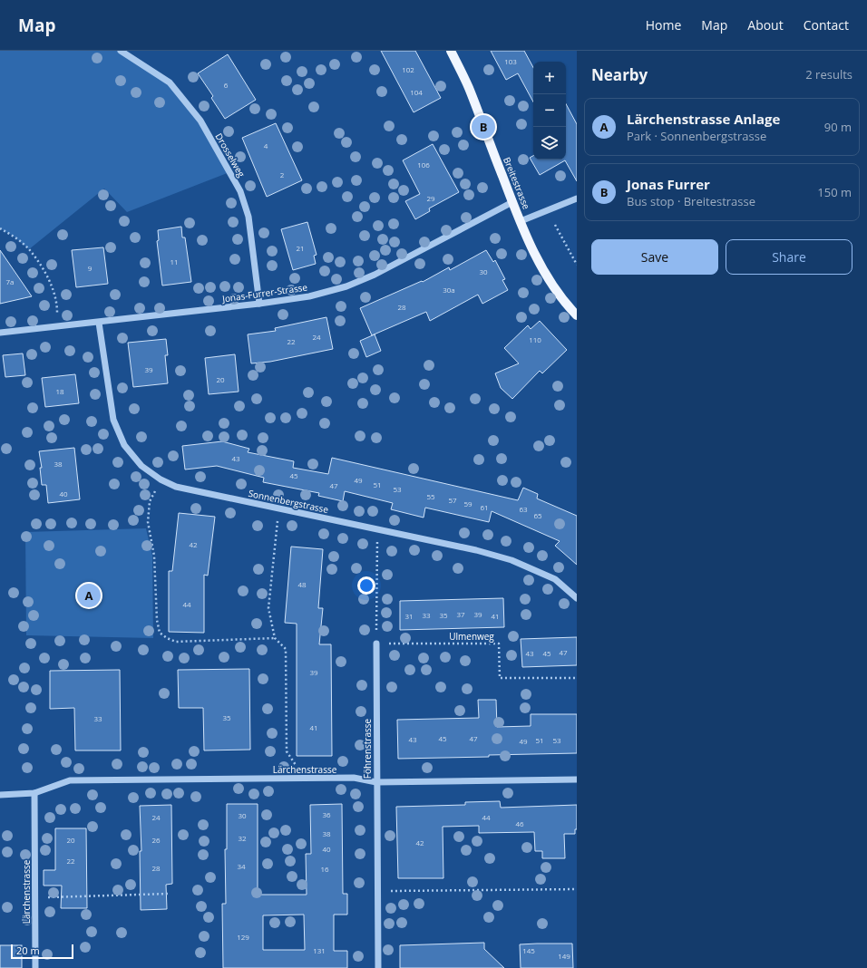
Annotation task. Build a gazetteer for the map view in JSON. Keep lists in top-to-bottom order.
{
  "streets": {
    "main road": ["Breitestrasse"],
    "street": [
      "Drosselweg",
      "Jonas-Furrer-Strasse",
      "Sonnenbergstrasse",
      "Föhrenstrasse",
      "Lärchenstrasse"
    ],
    "path": ["Ulmenweg"]
  },
  "crossings": [
    ["Drosselweg", "Jonas-Furrer-Strasse"],
    ["Breitestrasse", "Jonas-Furrer-Strasse"],
    ["Jonas-Furrer-Strasse", "Sonnenbergstrasse"],
    ["Ulmenweg", "Föhrenstrasse"],
    ["Föhrenstrasse", "Lärchenstrasse"]
  ],
  "house_numbers": [
    "103",
    "102",
    "6",
    "104",
    "4",
    "106",
    "2",
    "29",
    "21",
    "11",
    "9",
    "30",
    "7a",
    "30a",
    "28",
    "24",
    "110",
    "22",
    "39",
    "20",
    "18",
    "43",
    "38",
    "45",
    "49",
    "51",
    "47",
    "53",
    "40",
    "55",
    "57",
    "59",
    "61",
    "63",
    "65",
    "42",
    "48",
    "44",
    "37",
    "39",
    "33",
    "35",
    "31",
    "41",
    "47",
    "43",
    "45",
    "39",
    "35",
    "33",
    "41",
    "45",
    "47",
    "43",
    "51",
    "53",
    "49",
    "36",
    "30",
    "24",
    "44",
    "46",
    "38",
    "32",
    "20",
    "26",
    "42",
    "40",
    "22",
    "34",
    "28",
    "16",
    "129",
    "131",
    "145",
    "149"
  ],
  "scale_bar": "20 m",
  "page": {
    "header": "Map",
    "nav": [
      "Home",
      "Map",
      "About",
      "Contact"
    ],
    "heading": ["Nearby", "2 results"],
    "map_buttons": ["+", "−"],
    "list": [
      {
        "mark": "A",
        "name": "Lärchenstrasse Anlage",
        "note": "Park · Sonnenbergstrasse",
        "value": "90 m"
      },
      {
        "mark": "B",
        "name": "Jonas Furrer",
        "note": "Bus stop · Breitestrasse",
        "value": "150 m"
      }
    ],
    "pins": ["B", "A"],
    "buttons": ["Save", "Share"],
    "scale": "20 m"
  }
}
